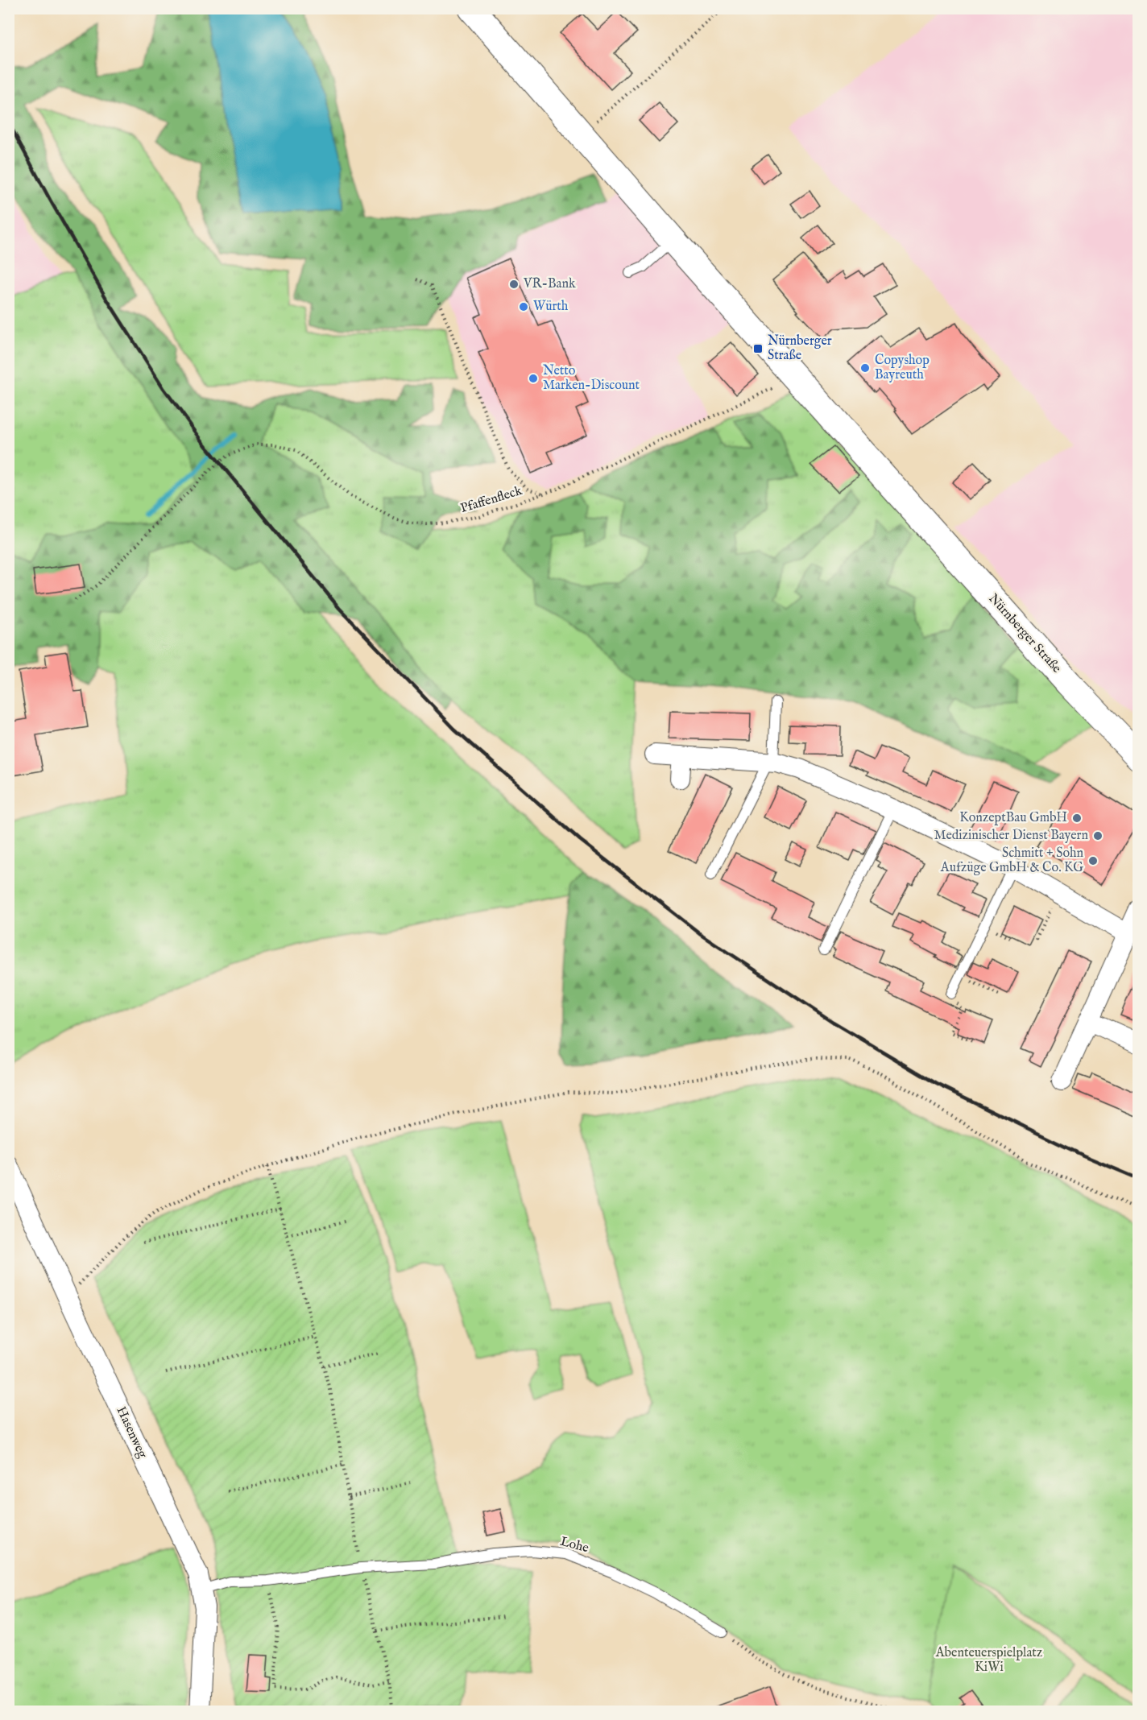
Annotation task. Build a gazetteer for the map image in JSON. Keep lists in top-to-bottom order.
{
  "streets": {
    "main road": ["Nürnberger Straße"],
    "street": ["Hasenweg"],
    "lane": ["Lohe"],
    "path": ["Pfaffenfleck"]
  },
  "crossings": [
    ["Pfaffenfleck", "Nürnberger Straße"],
    ["Hasenweg", "Lohe"]
  ],
  "parks": ["Abenteuerspielplatz KiWi"],
  "places": {
    "other": [
      "VR-Bank",
      "Würth",
      "Copyshop Bayreuth",
      "Netto Marken-Discount",
      "KonzeptBau GmbH",
      "Medizinischer Dienst Bayern",
      "Schmitt + Sohn Aufzüge GmbH & Co. KG"
    ],
    "transit": ["Nürnberger Straße"]
  }
}
